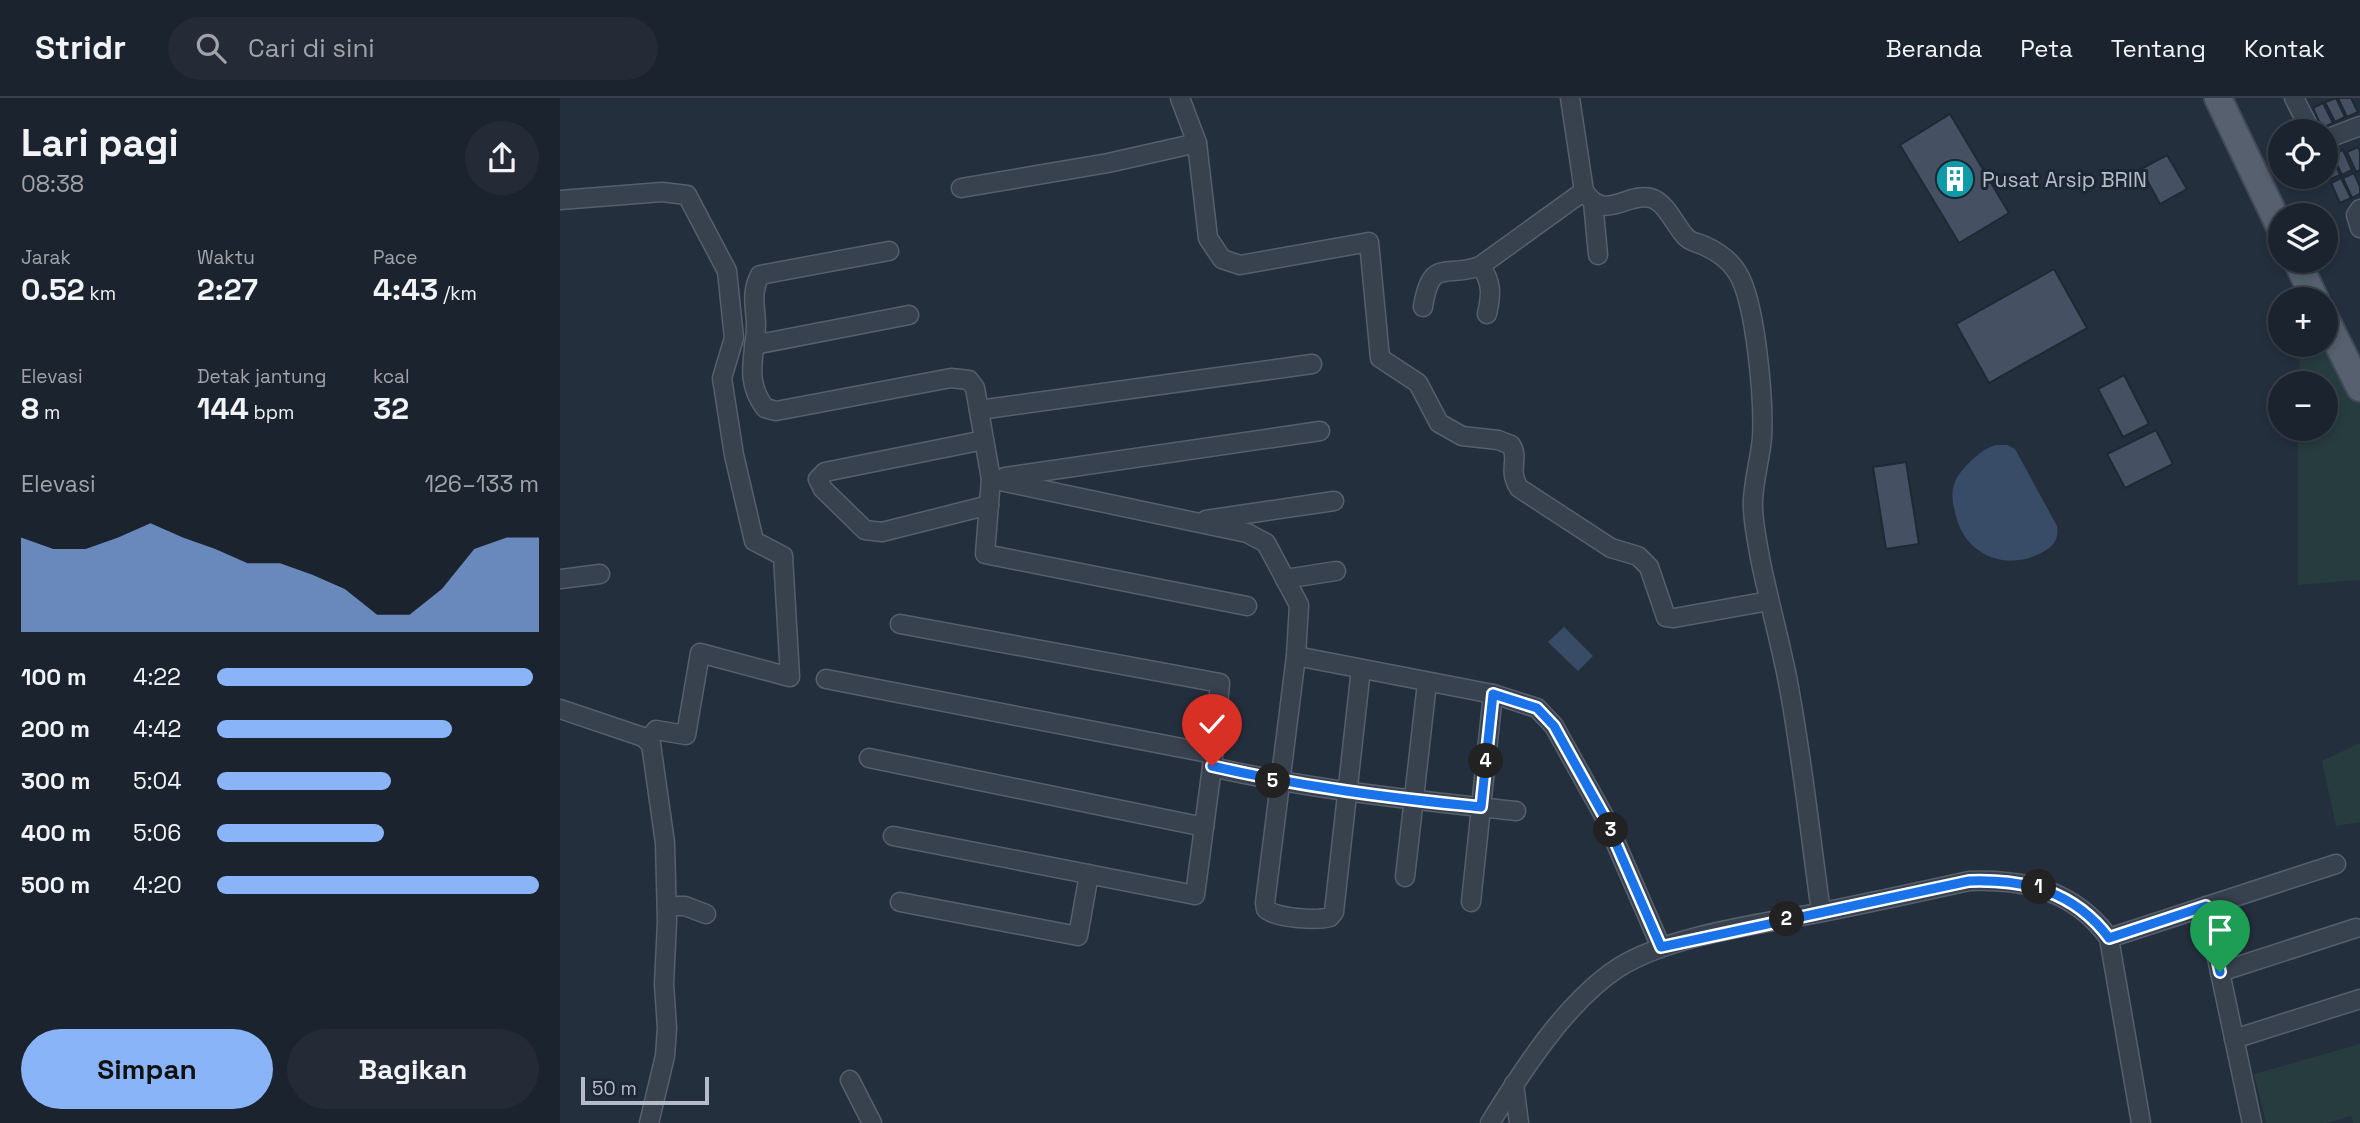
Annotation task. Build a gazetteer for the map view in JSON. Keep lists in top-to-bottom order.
{
  "places": {
    "building": ["Pusat Arsip BRIN"]
  },
  "scale_bar": "50 m",
  "page": {
    "header": "Stridr",
    "search": "Cari di sini",
    "nav": [
      "Beranda",
      "Peta",
      "Tentang",
      "Kontak"
    ],
    "heading": ["Lari pagi", "08:38"],
    "map_buttons": ["+", "−"],
    "stats": [
      ["Jarak", "0.52 km"],
      ["Waktu", "2:27"],
      ["Pace", "4:43 /km"],
      ["Elevasi", "8 m"],
      ["Detak jantung", "144 bpm"],
      ["kcal", "32"]
    ],
    "chart": ["Elevasi", "126–133 m"],
    "list": [
      {
        "name": "100 m",
        "note": "4:22"
      },
      {
        "name": "200 m",
        "note": "4:42"
      },
      {
        "name": "300 m",
        "note": "5:04"
      },
      {
        "name": "400 m",
        "note": "5:06"
      },
      {
        "name": "500 m",
        "note": "4:20"
      }
    ],
    "pins": [
      "4",
      "5",
      "3",
      "1",
      "2"
    ],
    "buttons": ["Simpan", "Bagikan"],
    "scale": "50 m"
  }
}
